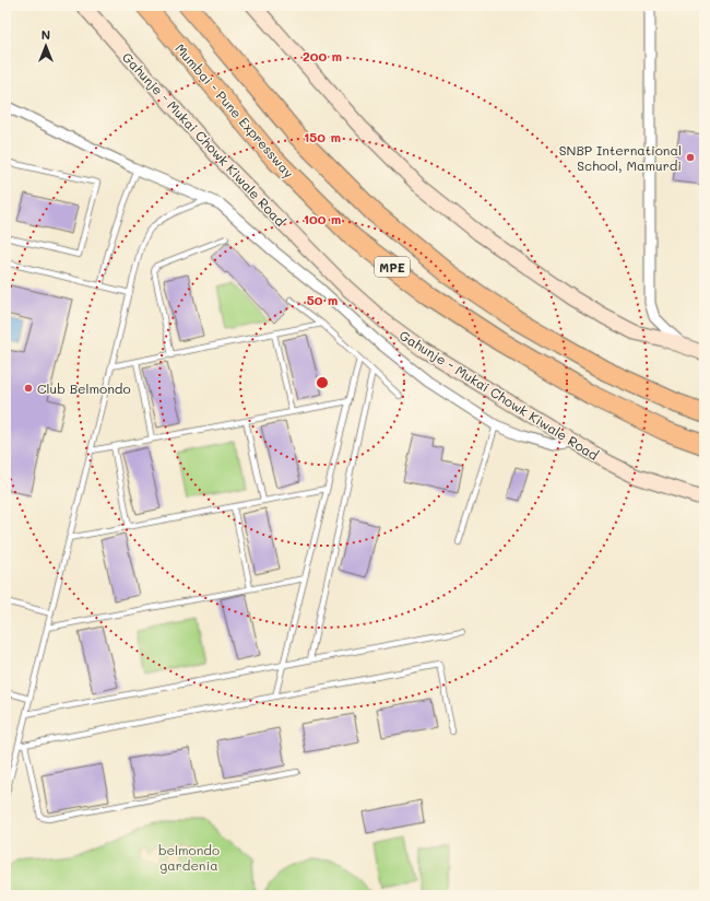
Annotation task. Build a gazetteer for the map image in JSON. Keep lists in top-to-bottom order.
{
  "streets": {
    "highway": ["Mumbai - Pune Expressway", "MPE"],
    "street": ["Gahunje - Mukai Chowk Kiwale Road"]
  },
  "parks": ["belmondo gardenia"],
  "places": ["SNBP International School, Mamurdi", "Club Belmondo"],
  "north": "top",
  "rings": [
    "200 m",
    "150 m",
    "100 m",
    "50 m"
  ]
}
